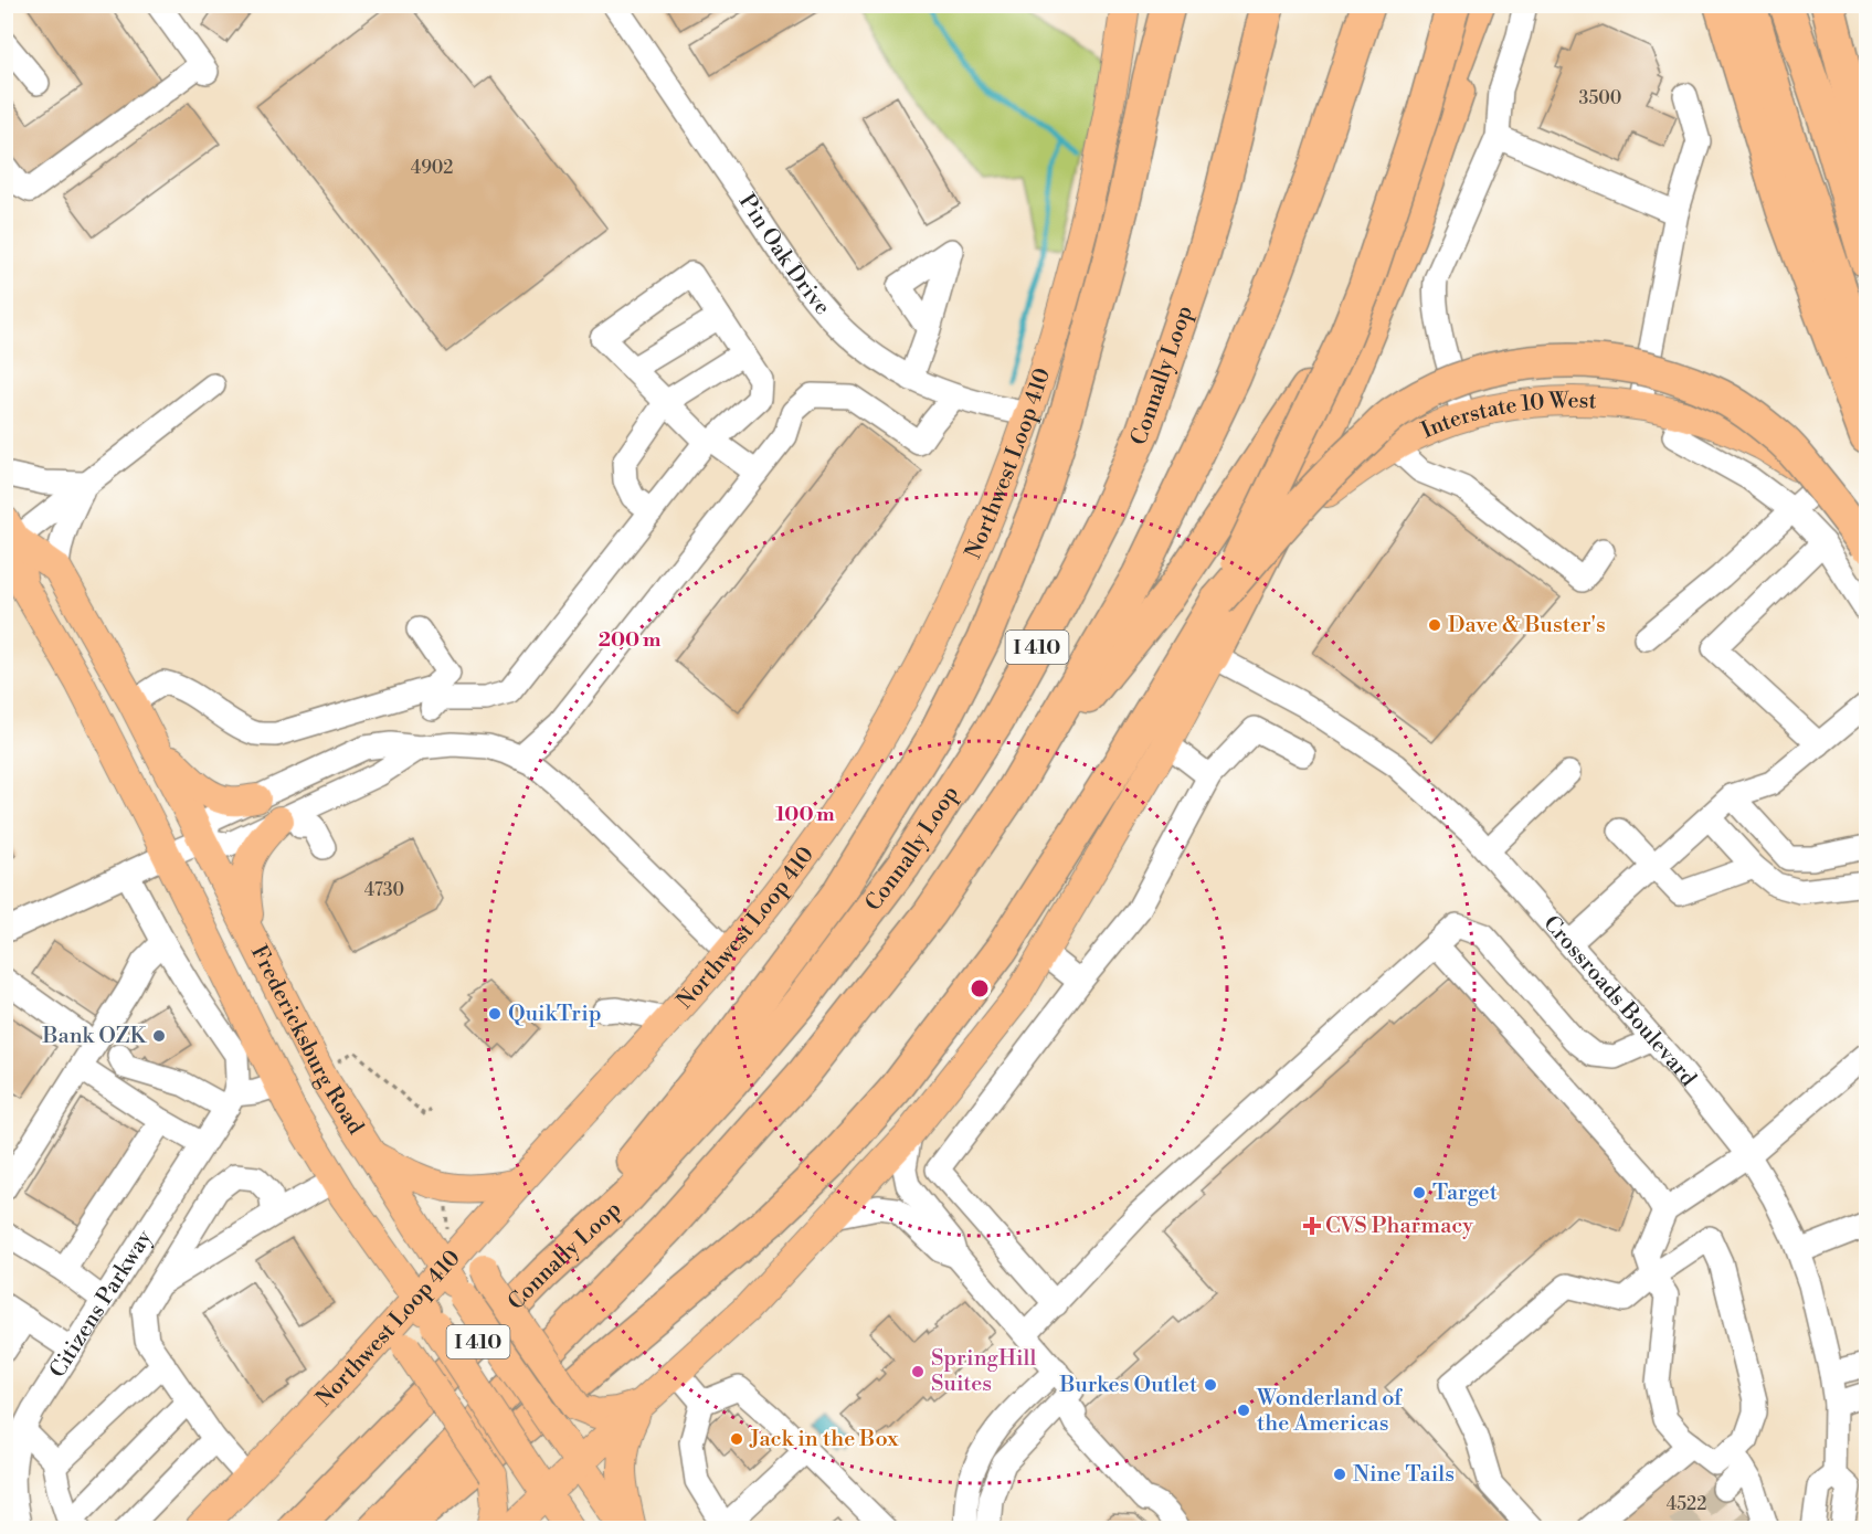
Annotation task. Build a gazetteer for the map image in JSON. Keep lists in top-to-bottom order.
{
  "streets": {
    "highway": ["Connally Loop", "I 410"],
    "main road": ["Interstate 10 West", "Northwest Loop 410", "Fredericksburg Road"],
    "street": ["Pin Oak Drive", "Crossroads Boulevard", "Citizens Parkway"]
  },
  "crossings": [
    ["Pin Oak Drive", "Northwest Loop 410"],
    ["Interstate 10 West", "Crossroads Boulevard"],
    ["Northwest Loop 410", "Fredericksburg Road"]
  ],
  "places": {
    "other": [
      "Dave & Buster's",
      "QuikTrip",
      "Bank OZK",
      "Target",
      "SpringHill Suites",
      "Burkes Outlet",
      "Wonderland of the Americas",
      "Jack in the Box",
      "Nine Tails"
    ],
    "health": ["CVS Pharmacy"]
  },
  "house_numbers": [
    "3500",
    "4902",
    "4730",
    "4522"
  ],
  "rings": ["200 m", "100 m"]
}
